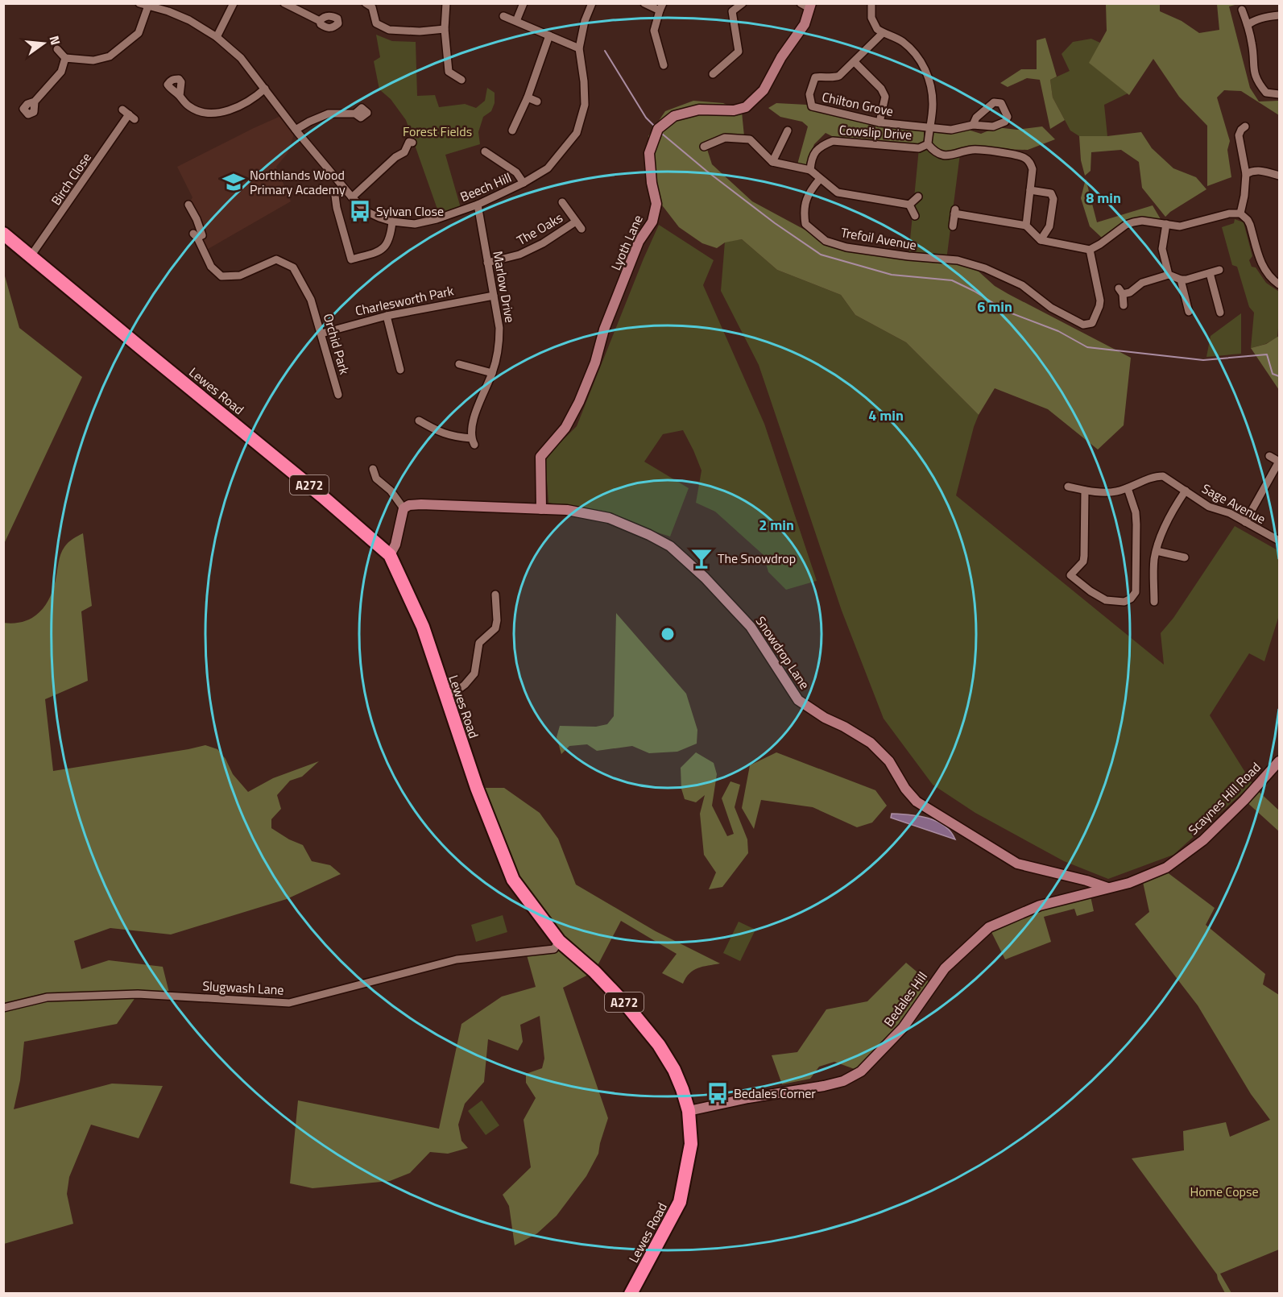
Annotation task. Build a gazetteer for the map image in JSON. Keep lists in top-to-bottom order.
{
  "streets": {
    "highway": ["Lewes Road", "A272"],
    "street": [
      "Chilton Grove",
      "Cowslip Drive",
      "Birch Close",
      "Beech Hill",
      "The Oaks",
      "Trefoil Avenue",
      "Lyoth Lane",
      "Marlow Drive",
      "Charlesworth Park",
      "Orchid Park",
      "Sage Avenue",
      "Snowdrop Lane",
      "Scaynes Hill Road",
      "Slugwash Lane",
      "Bedales Hill"
    ]
  },
  "crossings": [
    ["Birch Close", "Lewes Road"],
    ["Beech Hill", "Marlow Drive"],
    ["The Oaks", "Marlow Drive"],
    ["Lyoth Lane", "Snowdrop Lane"],
    ["Marlow Drive", "Charlesworth Park"],
    ["Charlesworth Park", "Orchid Park"],
    ["Lewes Road", "Slugwash Lane"],
    ["Lewes Road", "Bedales Hill"],
    ["Snowdrop Lane", "Scaynes Hill Road"],
    ["Snowdrop Lane", "Bedales Hill"],
    ["Scaynes Hill Road", "Bedales Hill"]
  ],
  "parks": ["Forest Fields", "Home Copse"],
  "places": {
    "school or university": ["Northlands Wood Primary Academy"],
    "bus stop": ["Sylvan Close", "Bedales Corner"],
    "bar": ["The Snowdrop"]
  },
  "north": "right",
  "rings": [
    "8 min",
    "6 min",
    "4 min",
    "2 min"
  ]
}
